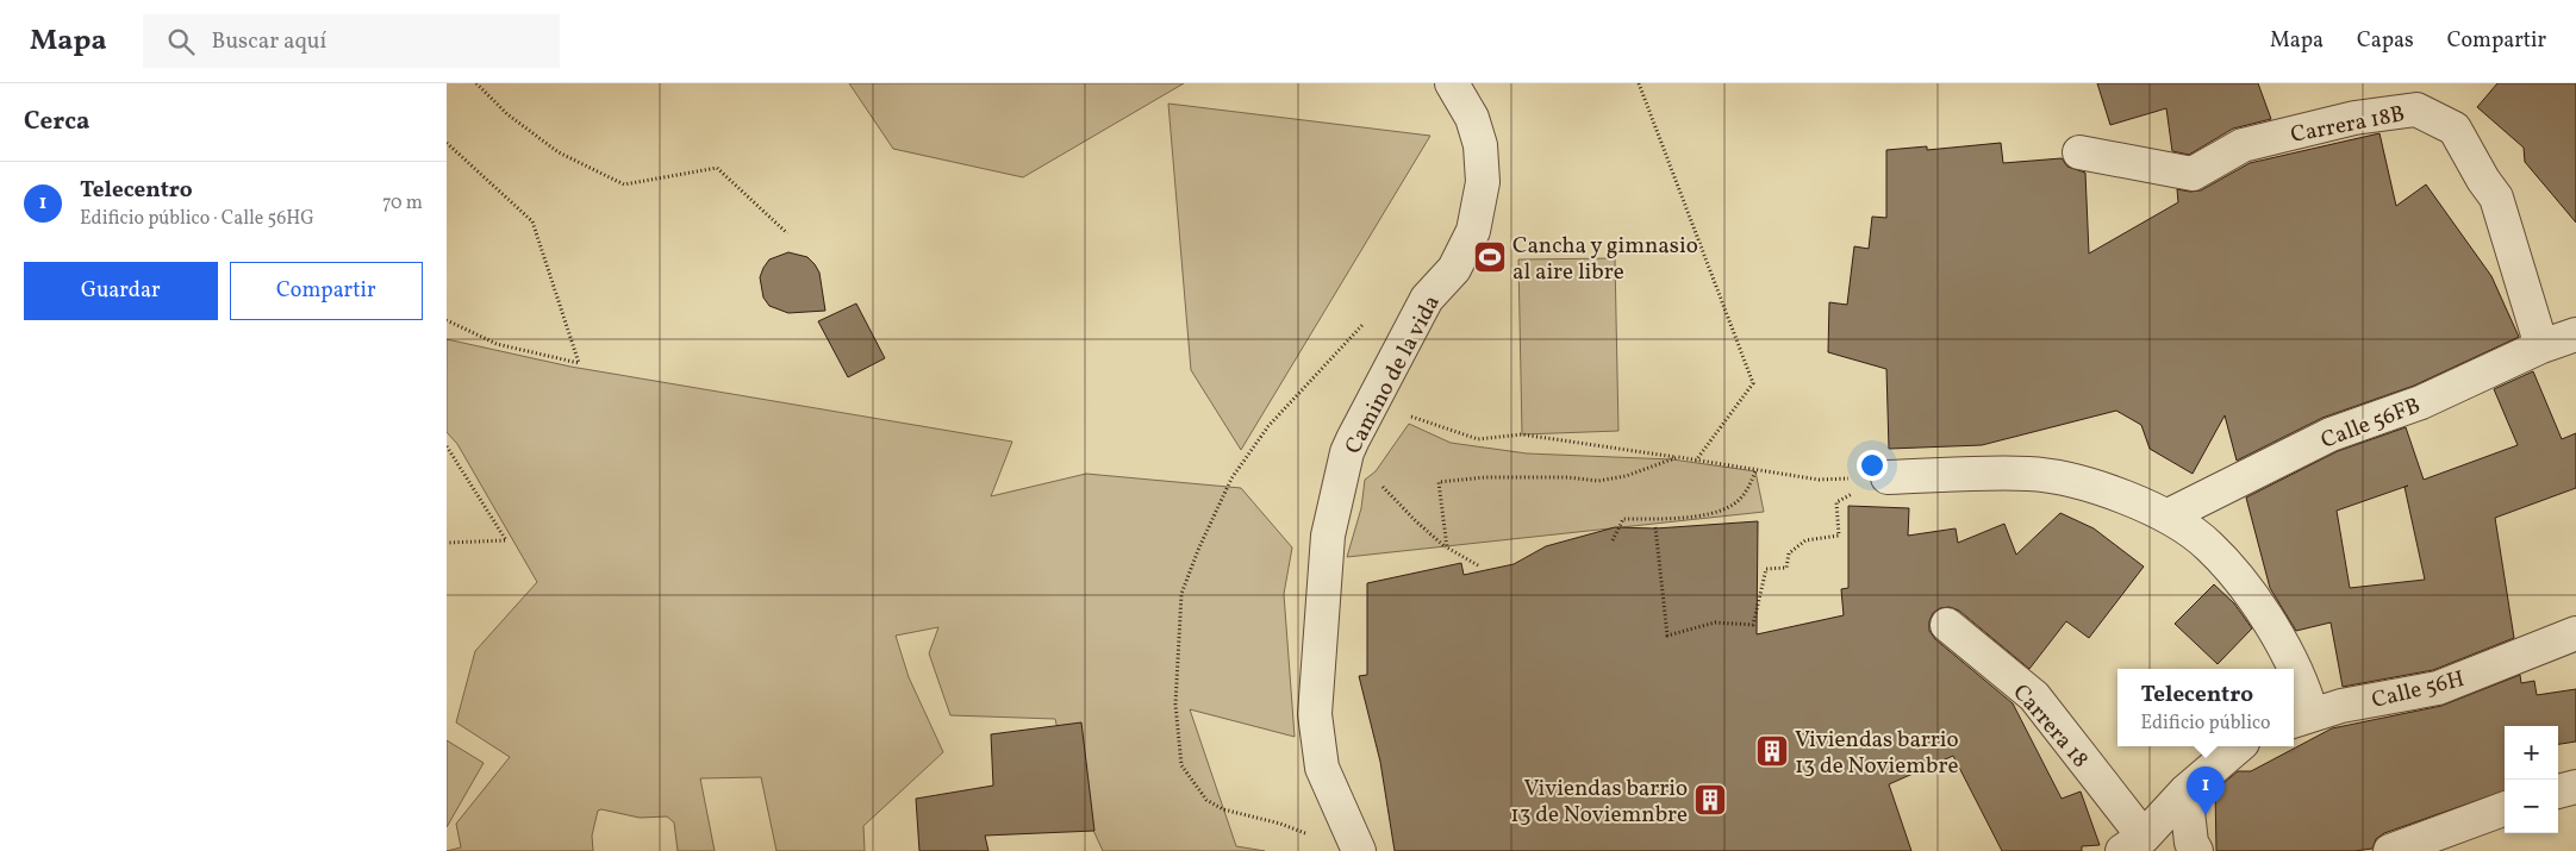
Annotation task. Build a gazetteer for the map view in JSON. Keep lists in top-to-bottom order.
{
  "streets": {
    "street": [
      "Carrera 18B",
      "Camino de la vida",
      "Calle 56FB",
      "Calle 56H",
      "Carrera 18"
    ]
  },
  "crossings": [
    ["Carrera 18B", "Calle 56FB"]
  ],
  "places": {
    "sports": ["Cancha y gimnasio al aire libre"],
    "building": ["Viviendas barrio 13 de Noviembre", "Viviendas barrio 13 de Noviemnbre"]
  },
  "page": {
    "header": "Mapa",
    "search": "Buscar aquí",
    "nav": ["Mapa", "Capas", "Compartir"],
    "heading": "Cerca",
    "list": [
      {
        "mark": "1",
        "name": "Telecentro",
        "note": "Edificio público · Calle 56HG",
        "value": "70 m"
      }
    ],
    "buttons": ["Guardar", "Compartir"],
    "popup": ["Telecentro", "Edificio público"],
    "map_buttons": ["+", "−"],
    "pins": "1"
  }
}
